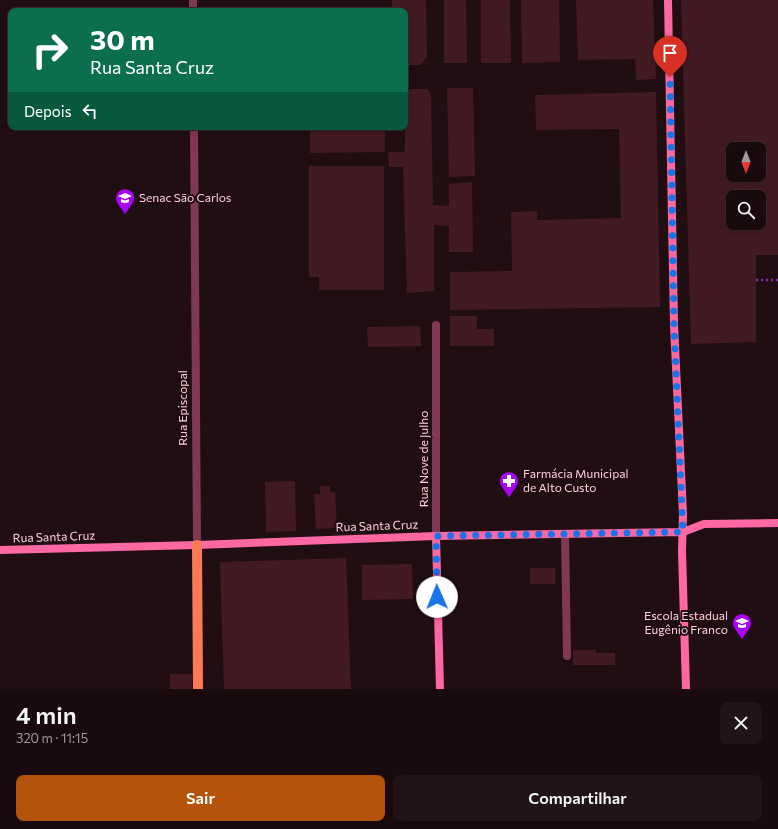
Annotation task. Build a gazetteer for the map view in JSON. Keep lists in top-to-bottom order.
{
  "streets": {
    "main road": ["Rua Episcopal", "Rua Nove de Julho", "Rua Santa Cruz"]
  },
  "crossings": [
    ["Rua Episcopal", "Rua Santa Cruz"],
    ["Rua Nove de Julho", "Rua Santa Cruz"]
  ],
  "places": {
    "school or university": ["Senac São Carlos", "Escola Estadual Eugênio Franco"],
    "pharmacy": ["Farmácia Municipal de Alto Custo"]
  },
  "north": "bottom",
  "page": {
    "turn": ["30 m", "Rua Santa Cruz"],
    "then": "Depois",
    "heading": ["4 min", "320 m · 11:15"],
    "buttons": ["Sair", "Compartilhar"]
  }
}
